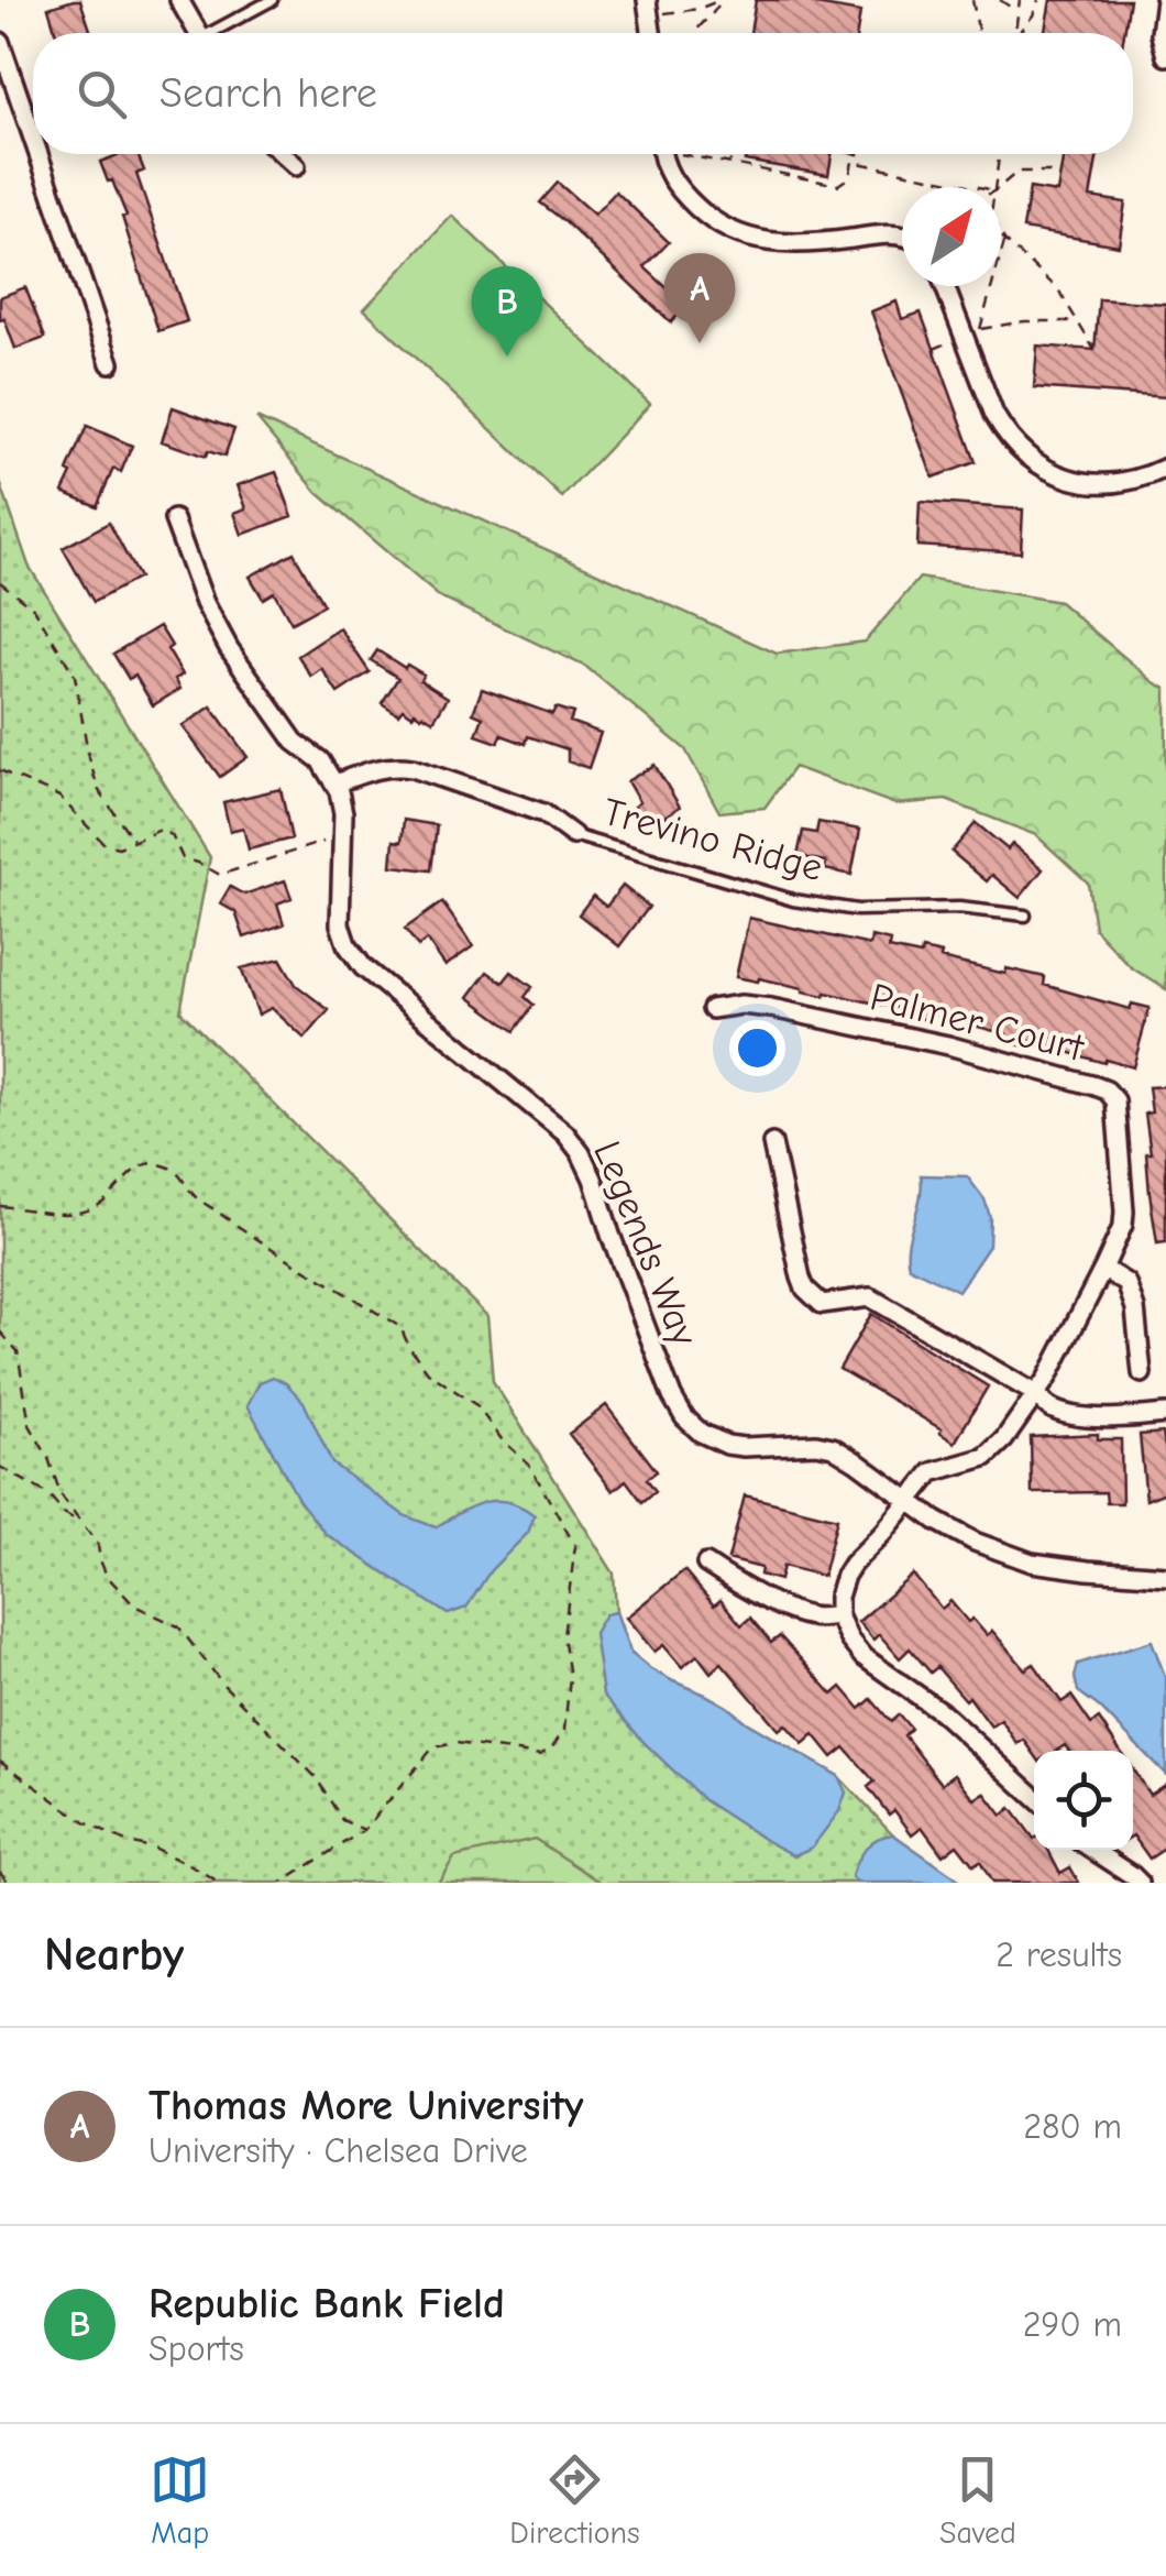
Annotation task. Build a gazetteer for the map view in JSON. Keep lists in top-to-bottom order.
{
  "streets": {
    "street": ["Trevino Ridge", "Palmer Court", "Legends Way"]
  },
  "crossings": [
    ["Trevino Ridge", "Legends Way"],
    ["Palmer Court", "Legends Way"]
  ],
  "north": "top right",
  "page": {
    "search": "Search here",
    "pins": ["A", "B"],
    "heading": ["Nearby", "2 results"],
    "list": [
      {
        "mark": "A",
        "name": "Thomas More University",
        "note": "University · Chelsea Drive",
        "value": "280 m"
      },
      {
        "mark": "B",
        "name": "Republic Bank Field",
        "note": "Sports",
        "value": "290 m"
      }
    ],
    "nav": ["Map", "Directions", "Saved"]
  }
}
